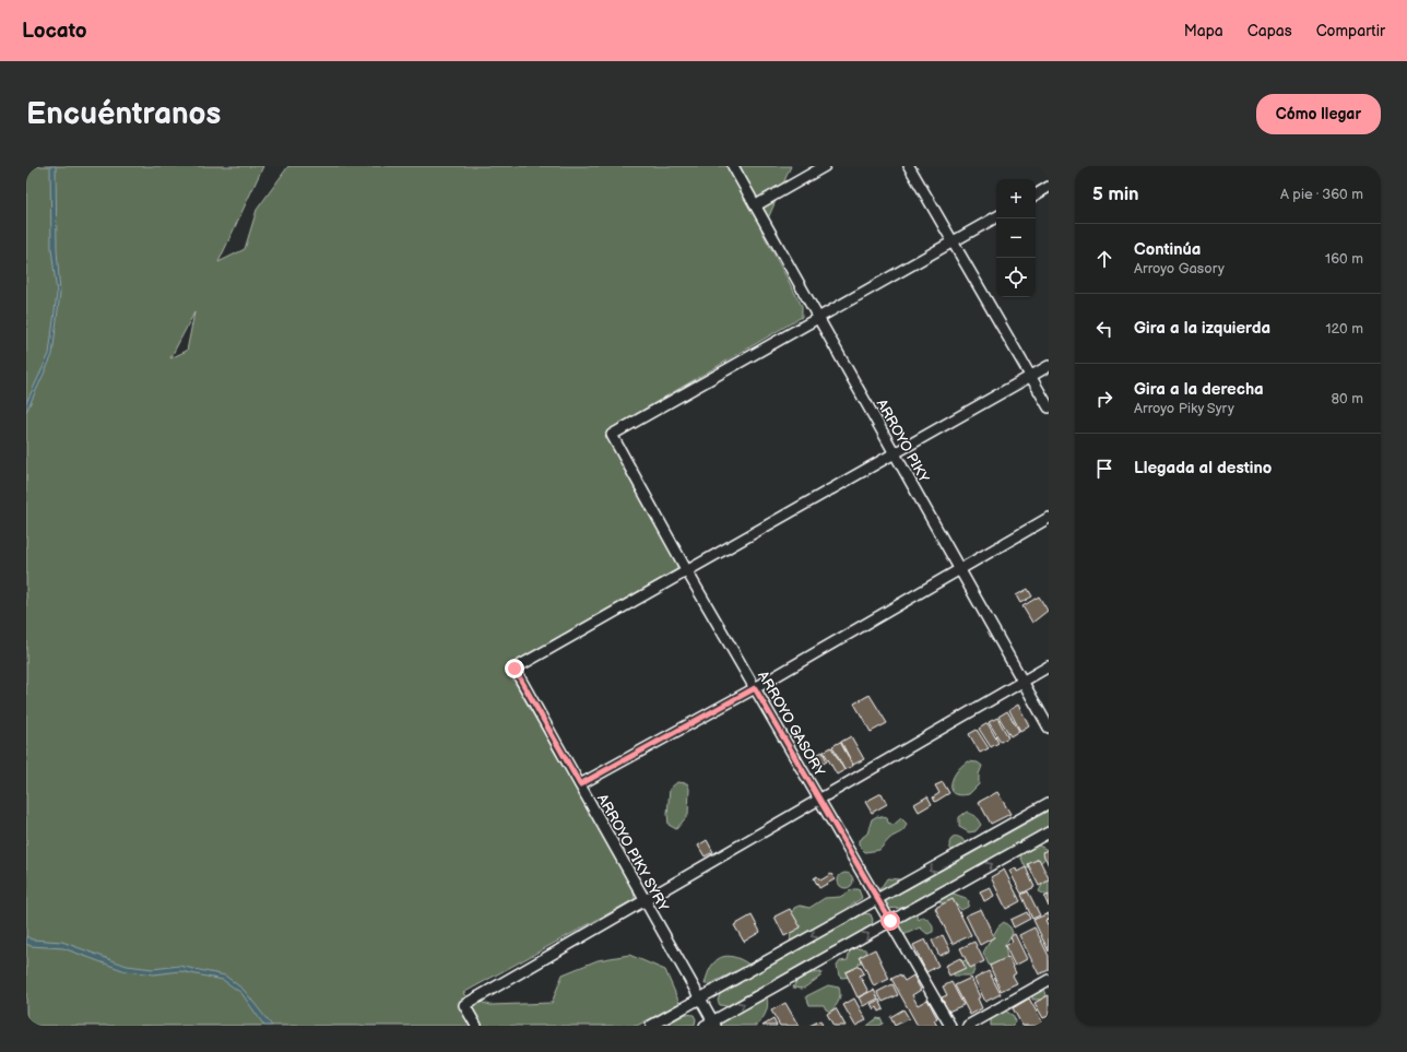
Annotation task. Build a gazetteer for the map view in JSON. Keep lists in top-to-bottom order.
{
  "streets": {
    "street": ["ARROYO PIKY", "ARROYO GASORY", "ARROYO PIKY SYRY"]
  },
  "crossings": [
    ["ARROYO PIKY", "ARROYO GASORY"],
    ["ARROYO GASORY", "ARROYO PIKY SYRY"]
  ],
  "page": {
    "header": "Locato",
    "nav": ["Mapa", "Capas", "Compartir"],
    "buttons": "Cómo llegar",
    "title": "Encuéntranos",
    "heading": ["5 min", "A pie · 360 m"],
    "map_buttons": ["+", "−"],
    "list": [
      ["Continúa", "Arroyo Gasory", "160 m"],
      ["Gira a la izquierda", "120 m"],
      ["Gira a la derecha", "Arroyo Piky Syry", "80 m"],
      "Llegada al destino"
    ]
  }
}
